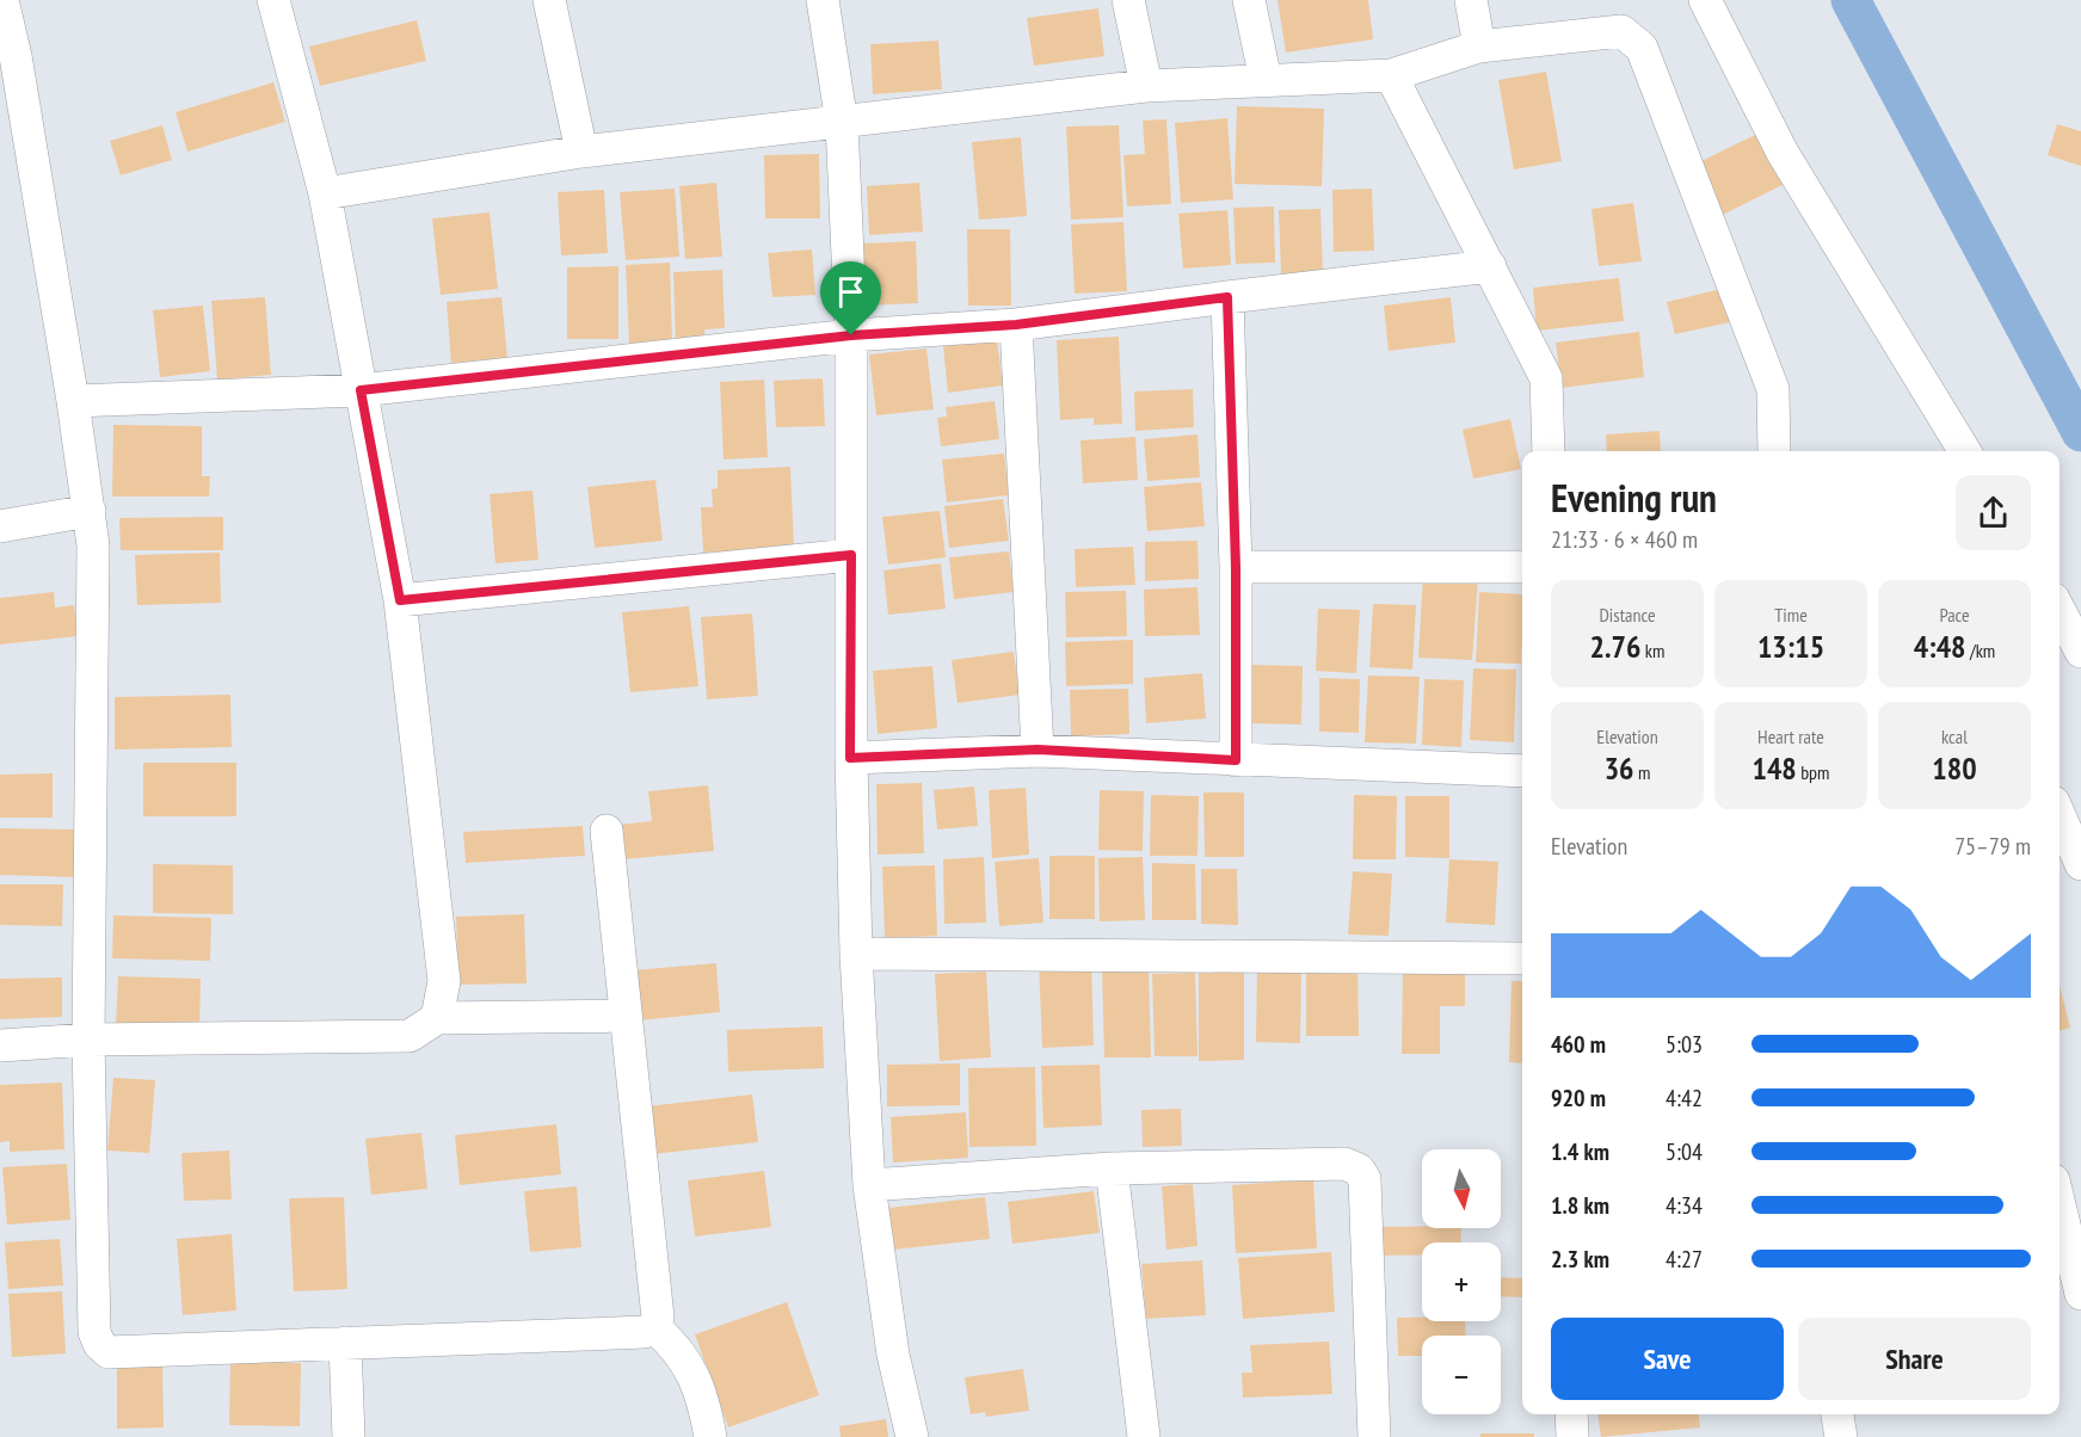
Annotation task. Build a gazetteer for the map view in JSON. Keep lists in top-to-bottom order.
{
  "north": "bottom",
  "page": {
    "heading": ["Evening run", "21:33 · 6 × 460 m"],
    "stats": [
      ["Distance", "2.76 km"],
      ["Time", "13:15"],
      ["Pace", "4:48 /km"],
      ["Elevation", "36 m"],
      ["Heart rate", "148 bpm"],
      ["kcal", "180"]
    ],
    "chart": ["Elevation", "75–79 m"],
    "list": [
      {
        "name": "460 m",
        "note": "5:03"
      },
      {
        "name": "920 m",
        "note": "4:42"
      },
      {
        "name": "1.4 km",
        "note": "5:04"
      },
      {
        "name": "1.8 km",
        "note": "4:34"
      },
      {
        "name": "2.3 km",
        "note": "4:27"
      }
    ],
    "map_buttons": ["+", "−"],
    "buttons": ["Save", "Share"]
  }
}
